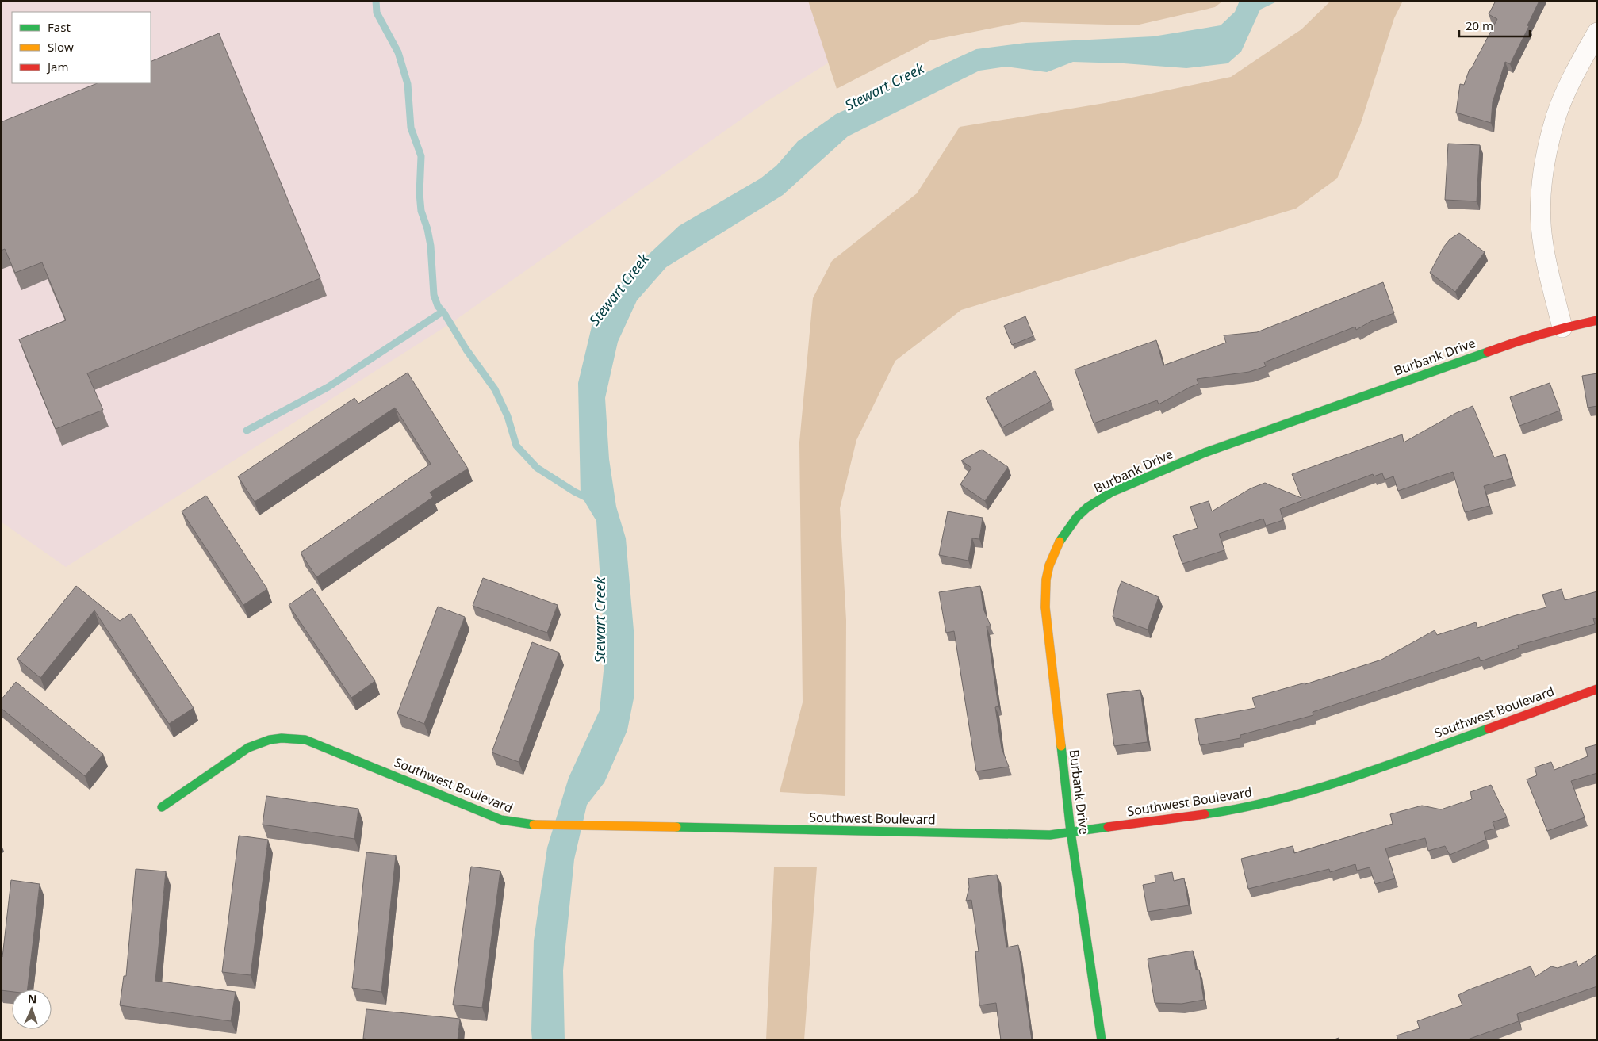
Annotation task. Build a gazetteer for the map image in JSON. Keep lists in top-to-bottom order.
{
  "streets": {
    "street": ["Burbank Drive", "Southwest Boulevard"]
  },
  "crossings": [
    ["Burbank Drive", "Southwest Boulevard"]
  ],
  "water": ["Stewart Creek"],
  "legend": ["Fast", "Slow", "Jam"],
  "scale_bar": "20 m",
  "north": "top"
}
